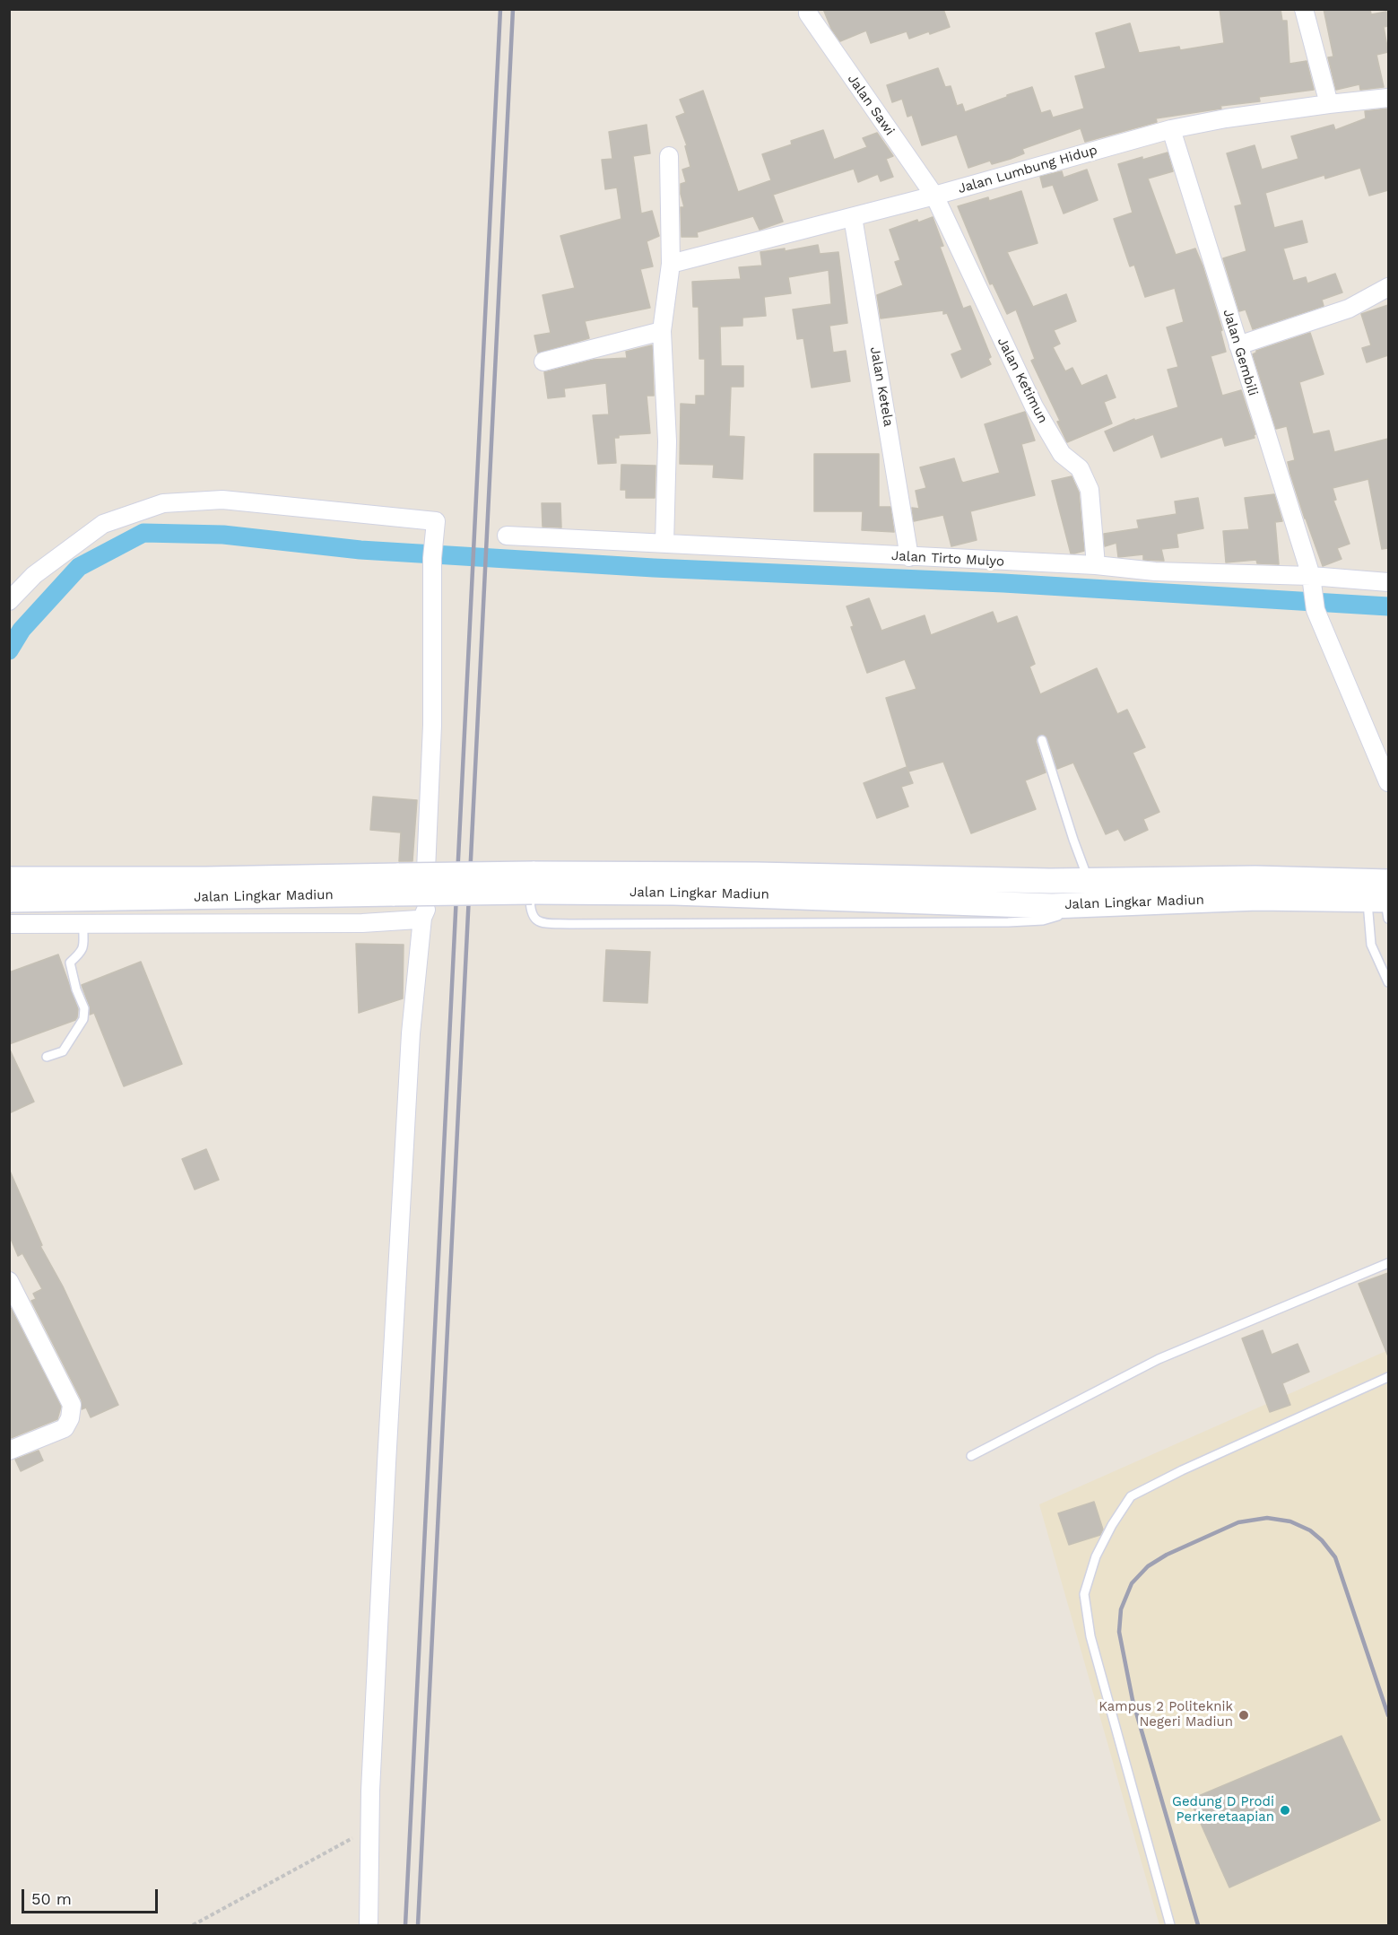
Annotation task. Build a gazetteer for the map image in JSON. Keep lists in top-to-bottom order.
{
  "streets": {
    "main road": ["Jalan Lingkar Madiun"],
    "street": [
      "Jalan Sawi",
      "Jalan Lumbung Hidup",
      "Jalan Gembili",
      "Jalan Ketimun",
      "Jalan Ketela",
      "Jalan Tirto Mulyo"
    ]
  },
  "crossings": [
    ["Jalan Sawi", "Jalan Lumbung Hidup"],
    ["Jalan Sawi", "Jalan Ketimun"],
    ["Jalan Lumbung Hidup", "Jalan Gembili"],
    ["Jalan Lumbung Hidup", "Jalan Ketimun"],
    ["Jalan Lumbung Hidup", "Jalan Ketela"],
    ["Jalan Gembili", "Jalan Tirto Mulyo"],
    ["Jalan Ketimun", "Jalan Tirto Mulyo"],
    ["Jalan Ketela", "Jalan Tirto Mulyo"]
  ],
  "places": ["Kampus 2 Politeknik Negeri Madiun", "Gedung D Prodi Perkeretaapian"],
  "scale_bar": "50 m"
}
